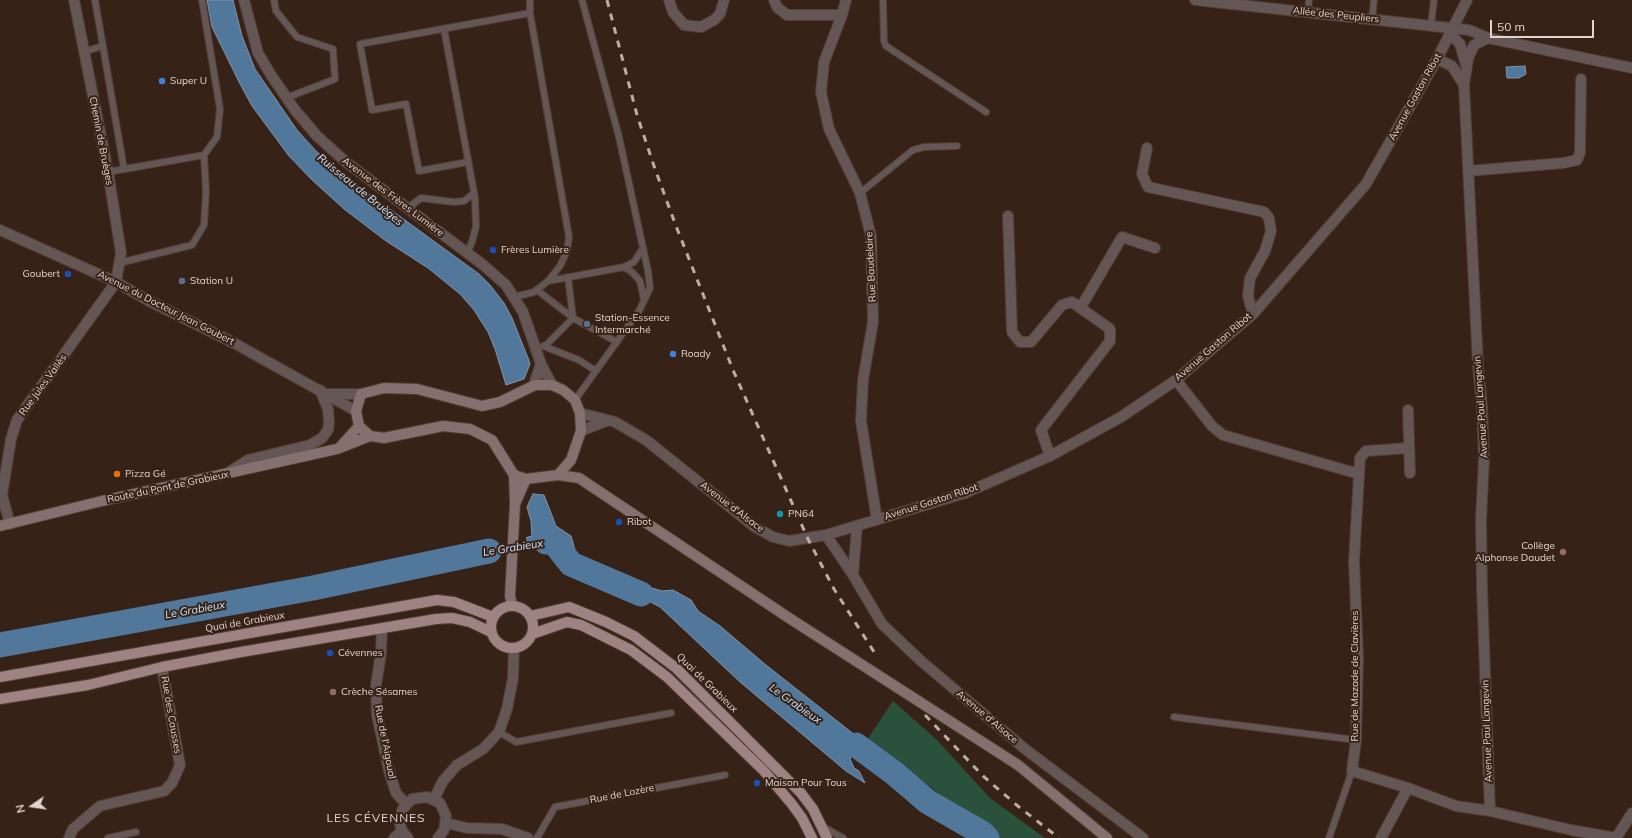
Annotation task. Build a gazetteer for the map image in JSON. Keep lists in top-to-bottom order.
{
  "streets": {
    "main road": ["Route du Pont de Grabieux", "Quai de Grabieux"],
    "street": [
      "Allée des Peupliers",
      "Avenue Gaston Ribot",
      "Chemin de Bruèges",
      "Avenue des Frères Lumière",
      "Rue Baudelaire",
      "Avenue du Docteur Jean Goubert",
      "Rue Jules Vallès",
      "Avenue Paul Langevin",
      "Avenue d'Alsace",
      "Rue de Mazade de Clavières",
      "Rue des Causses",
      "Rue de l'Aigoual"
    ],
    "lane": ["Rue de Lozère"]
  },
  "crossings": [
    ["Allée des Peupliers", "Avenue Gaston Ribot"],
    ["Allée des Peupliers", "Avenue Paul Langevin"],
    ["Avenue Gaston Ribot", "Rue Baudelaire"],
    ["Avenue Gaston Ribot", "Avenue d'Alsace"],
    ["Chemin de Bruèges", "Avenue du Docteur Jean Goubert"],
    ["Chemin de Bruèges", "Rue Jules Vallès"],
    ["Avenue du Docteur Jean Goubert", "Rue Jules Vallès"],
    ["Rue Jules Vallès", "Route du Pont de Grabieux"]
  ],
  "districts": ["LES CÉVENNES"],
  "water": ["Ruisseau de Bruèges", "Le Grabieux"],
  "places": [
    "Super U",
    "Frères Lumière",
    "Goubert",
    "Station U",
    "Station-Essence Intermarché",
    "Roady",
    "Pizza Gé",
    "PN64",
    "Ribot",
    "Collège Alphonse Daudet",
    "Cévennes",
    "Crèche Sésames",
    "Maison Pour Tous"
  ],
  "scale_bar": "50 m",
  "north": "left"
}
